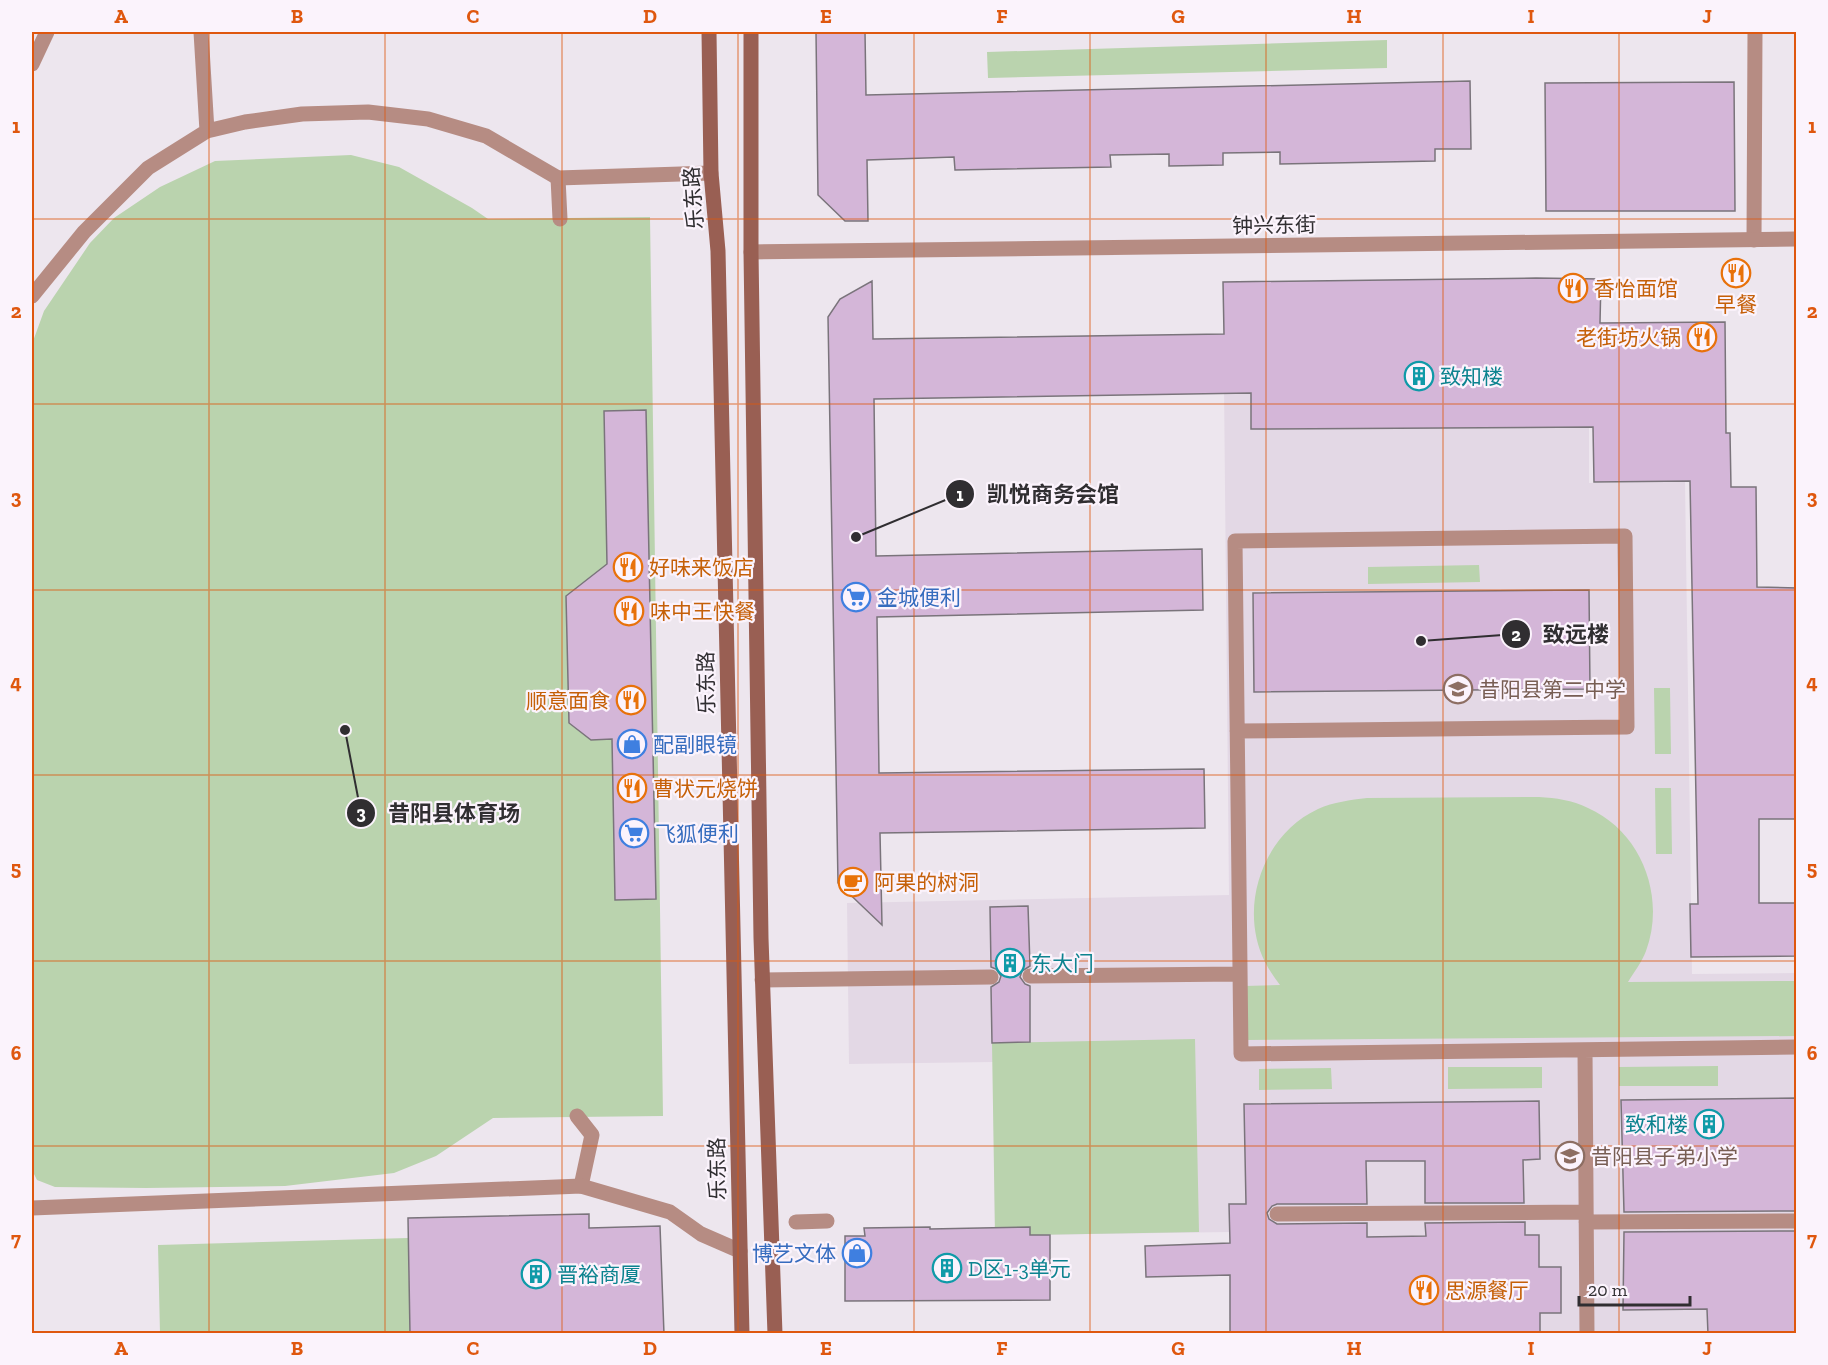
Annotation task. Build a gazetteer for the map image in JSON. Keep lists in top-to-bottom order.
{
  "streets": {
    "main road": ["乐东路"],
    "street": ["钟兴东街"]
  },
  "places": {
    "restaurant": [
      "早餐",
      "香怡面馆",
      "老街坊火锅",
      "好味来饭店",
      "味中王快餐",
      "顺意面食",
      "曹状元烧饼",
      "思源餐厅"
    ],
    "building": [
      "致知楼",
      "东大门",
      "致和楼",
      "D区1-3单元",
      "晋裕商厦"
    ],
    "other": ["凯悦商务会馆", "致远楼", "昔阳县体育场"],
    "supermarket": ["金城便利", "飞狐便利"],
    "school or university": ["昔阳县第二中学", "昔阳县子弟小学"],
    "shop": ["配副眼镜", "博艺文体"],
    "cafe": ["阿果的树洞"]
  },
  "scale_bar": "20 m",
  "grid": {
    "columns": [
      "A",
      "B",
      "C",
      "D",
      "E",
      "F",
      "G",
      "H",
      "I",
      "J"
    ],
    "rows": [
      "1",
      "2",
      "3",
      "4",
      "5",
      "6",
      "7"
    ]
  }
}
